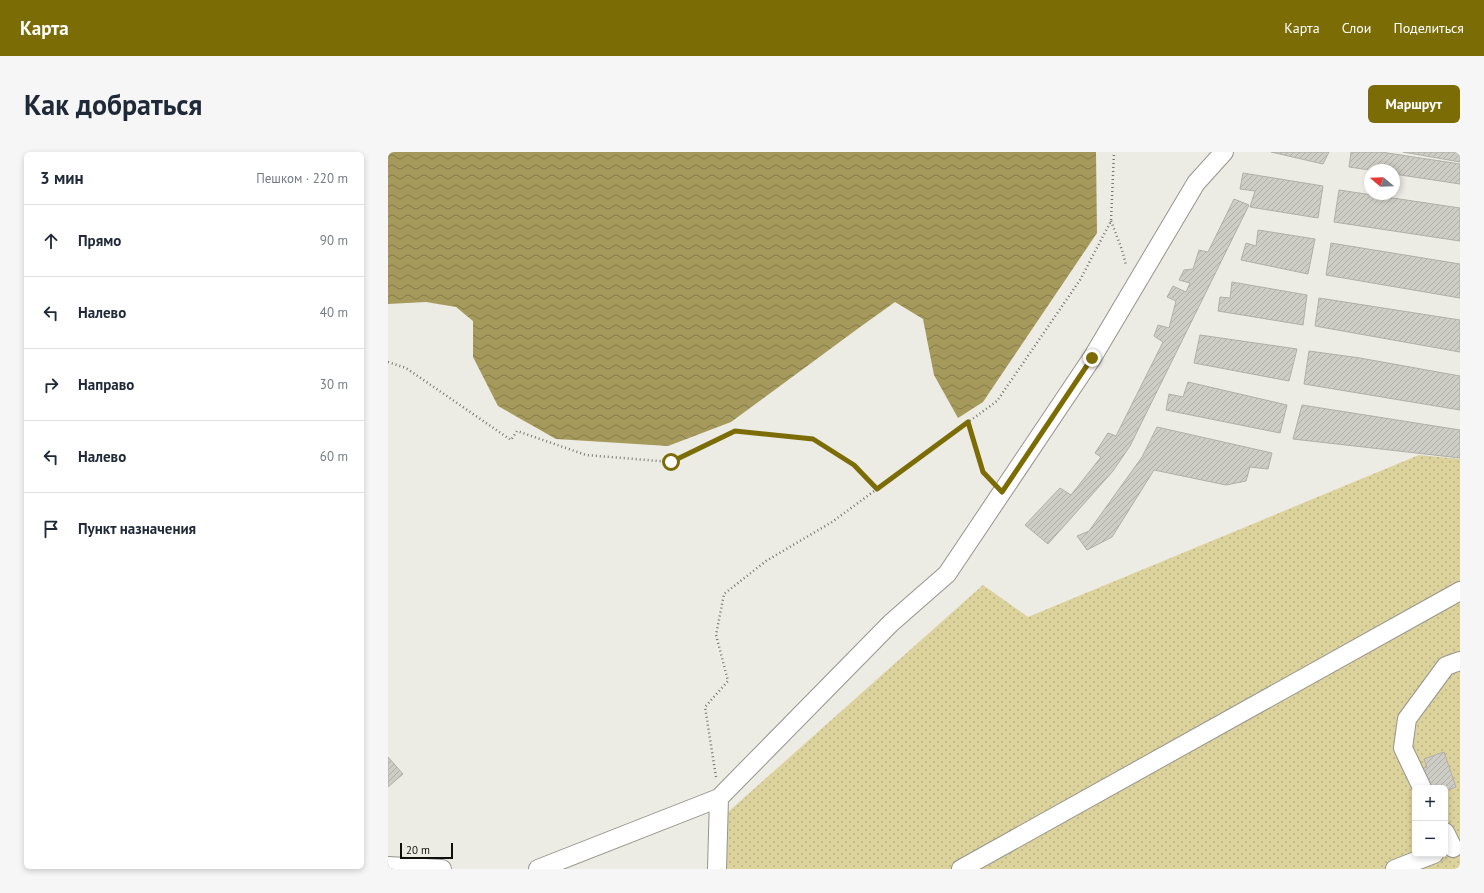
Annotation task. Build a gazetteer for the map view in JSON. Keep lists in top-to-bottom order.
{
  "scale_bar": "20 m",
  "north": "left",
  "page": {
    "header": "Карта",
    "nav": ["Карта", "Слои", "Поделиться"],
    "buttons": "Маршрут",
    "title": "Как добраться",
    "heading": ["3 мин", "Пешком · 220 m"],
    "list": [
      ["Прямо", "90 m"],
      ["Налево", "40 m"],
      ["Направо", "30 m"],
      ["Налево", "60 m"],
      "Пункт назначения"
    ],
    "map_buttons": ["+", "−"],
    "scale": "20 m"
  }
}
